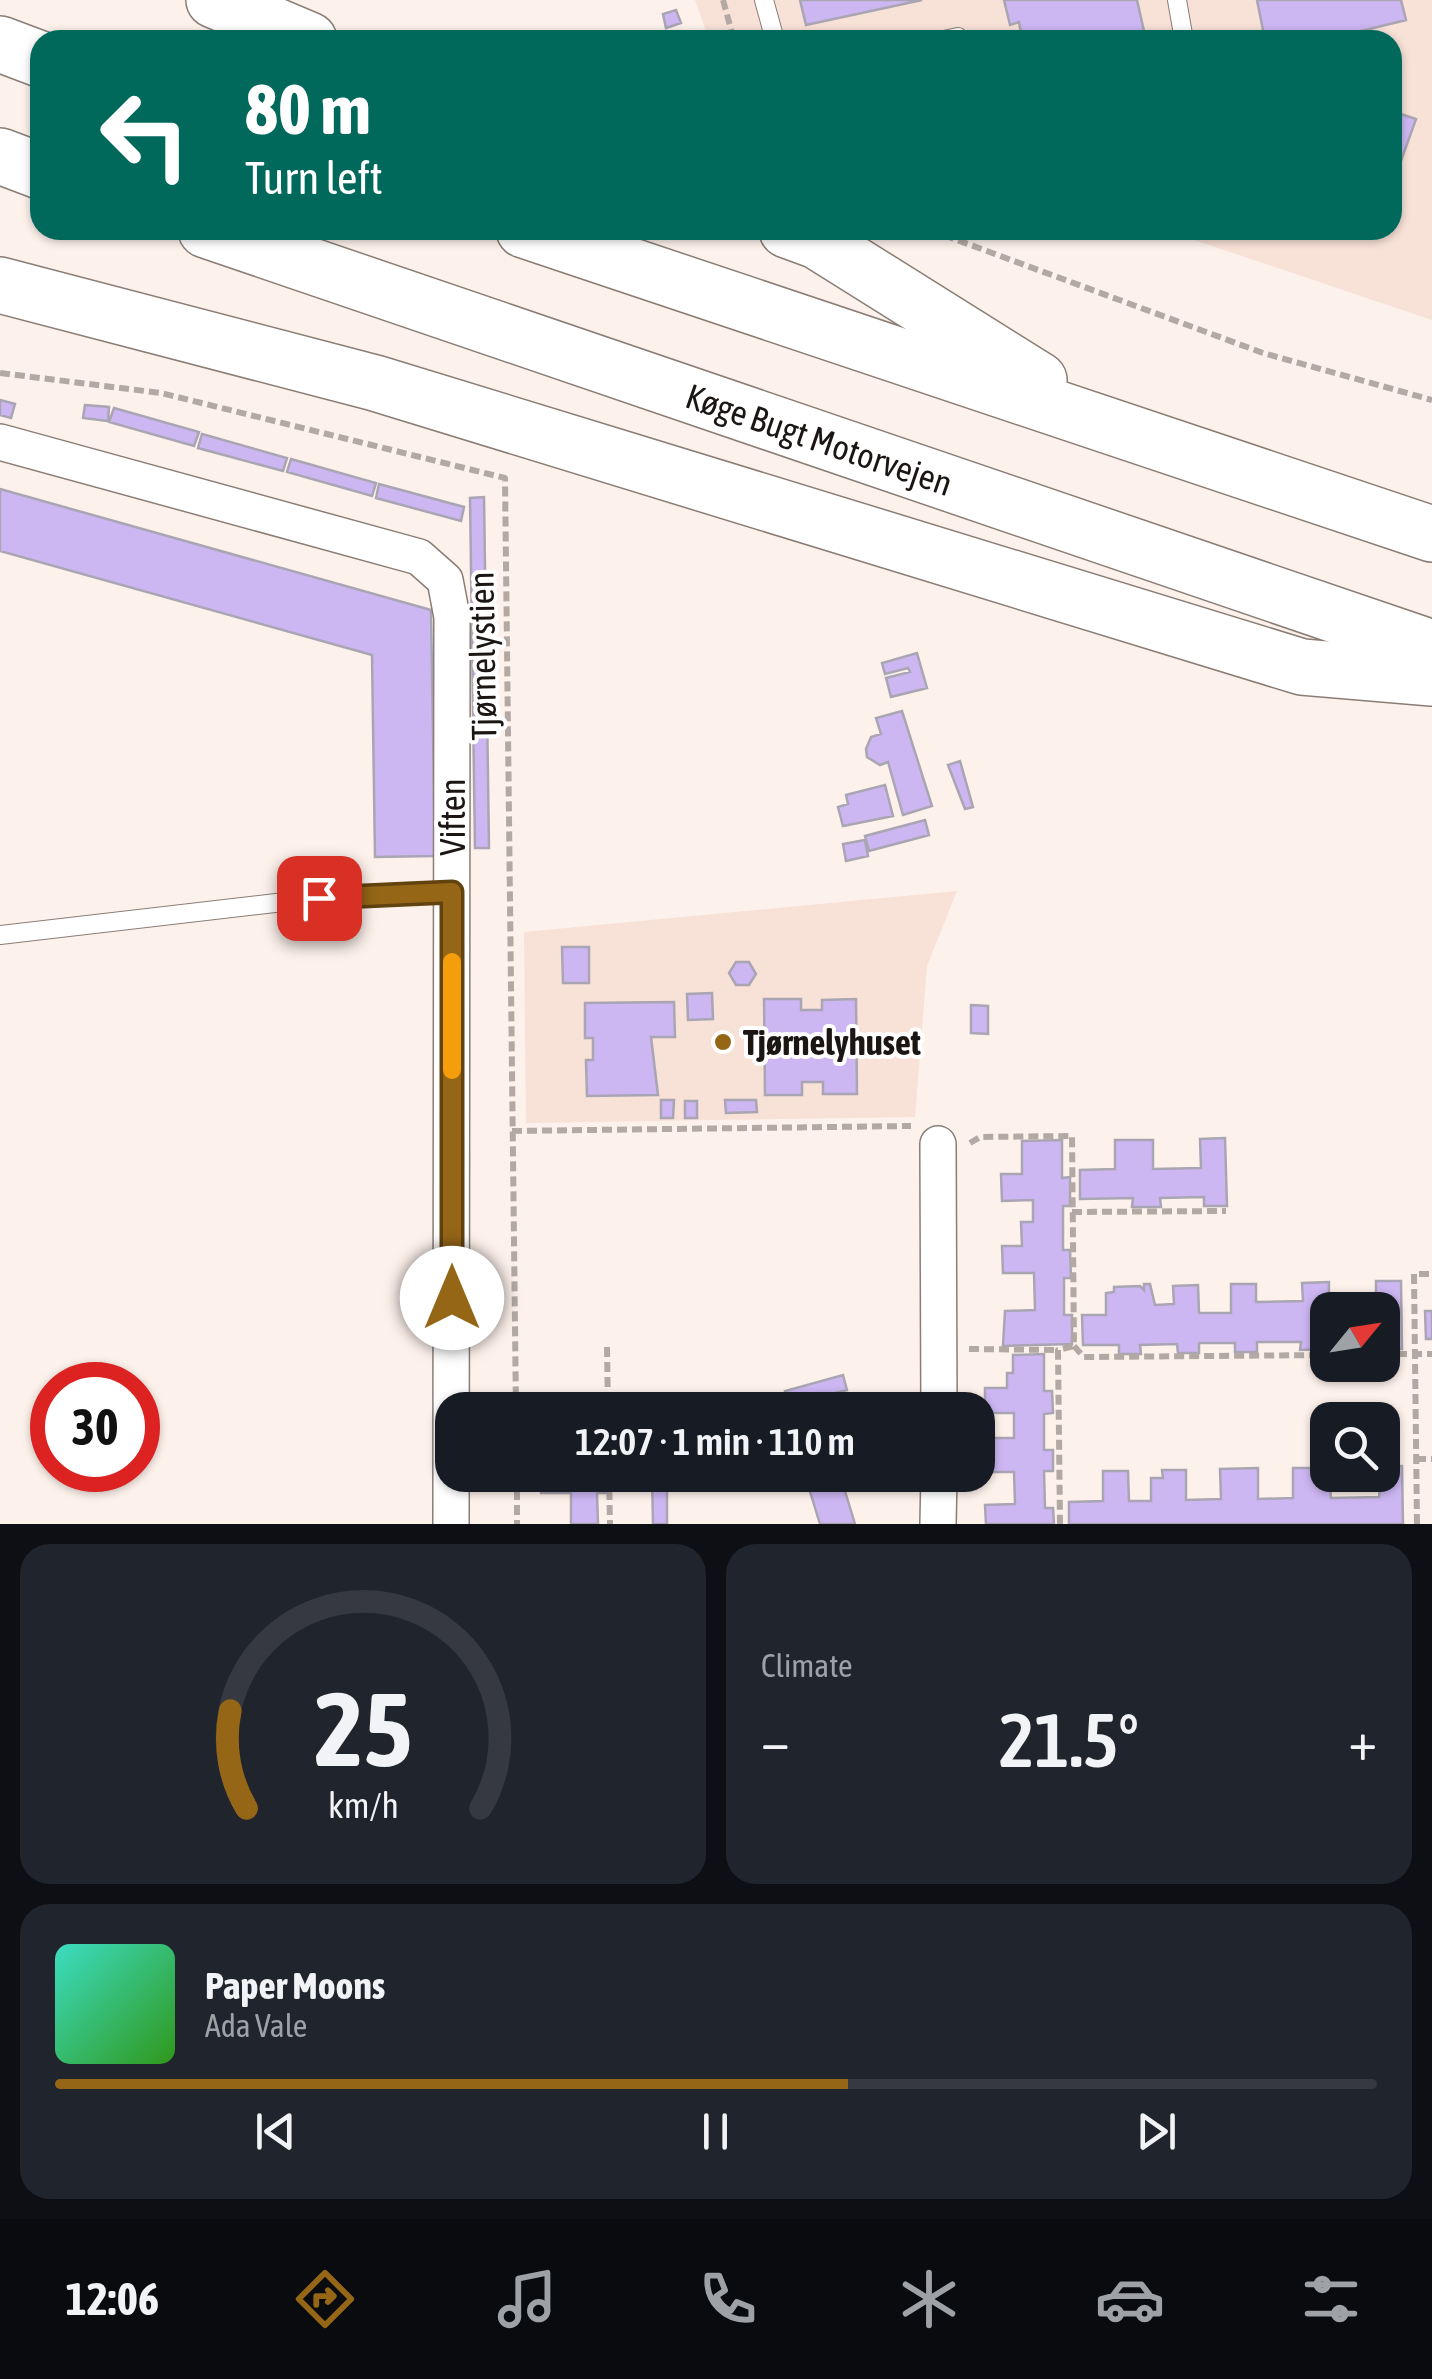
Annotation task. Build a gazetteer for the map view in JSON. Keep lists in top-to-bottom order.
{
  "streets": {
    "highway": ["Køge Bugt Motorvejen"],
    "street": ["Viften"],
    "path": ["Tjørnelystien"]
  },
  "places": ["Tjørnelyhuset"],
  "north": "top right",
  "page": {
    "turn": ["80 m", "Turn left"],
    "limit": "30",
    "trip": "12:07 · 1 min · 110 m",
    "tile": "Climate",
    "heat": ["−", "21.5°", "+"],
    "song": ["Paper Moons", "Ada Vale"],
    "tabs": "12:06",
    "gauge": ["25", "km/h"]
  }
}
